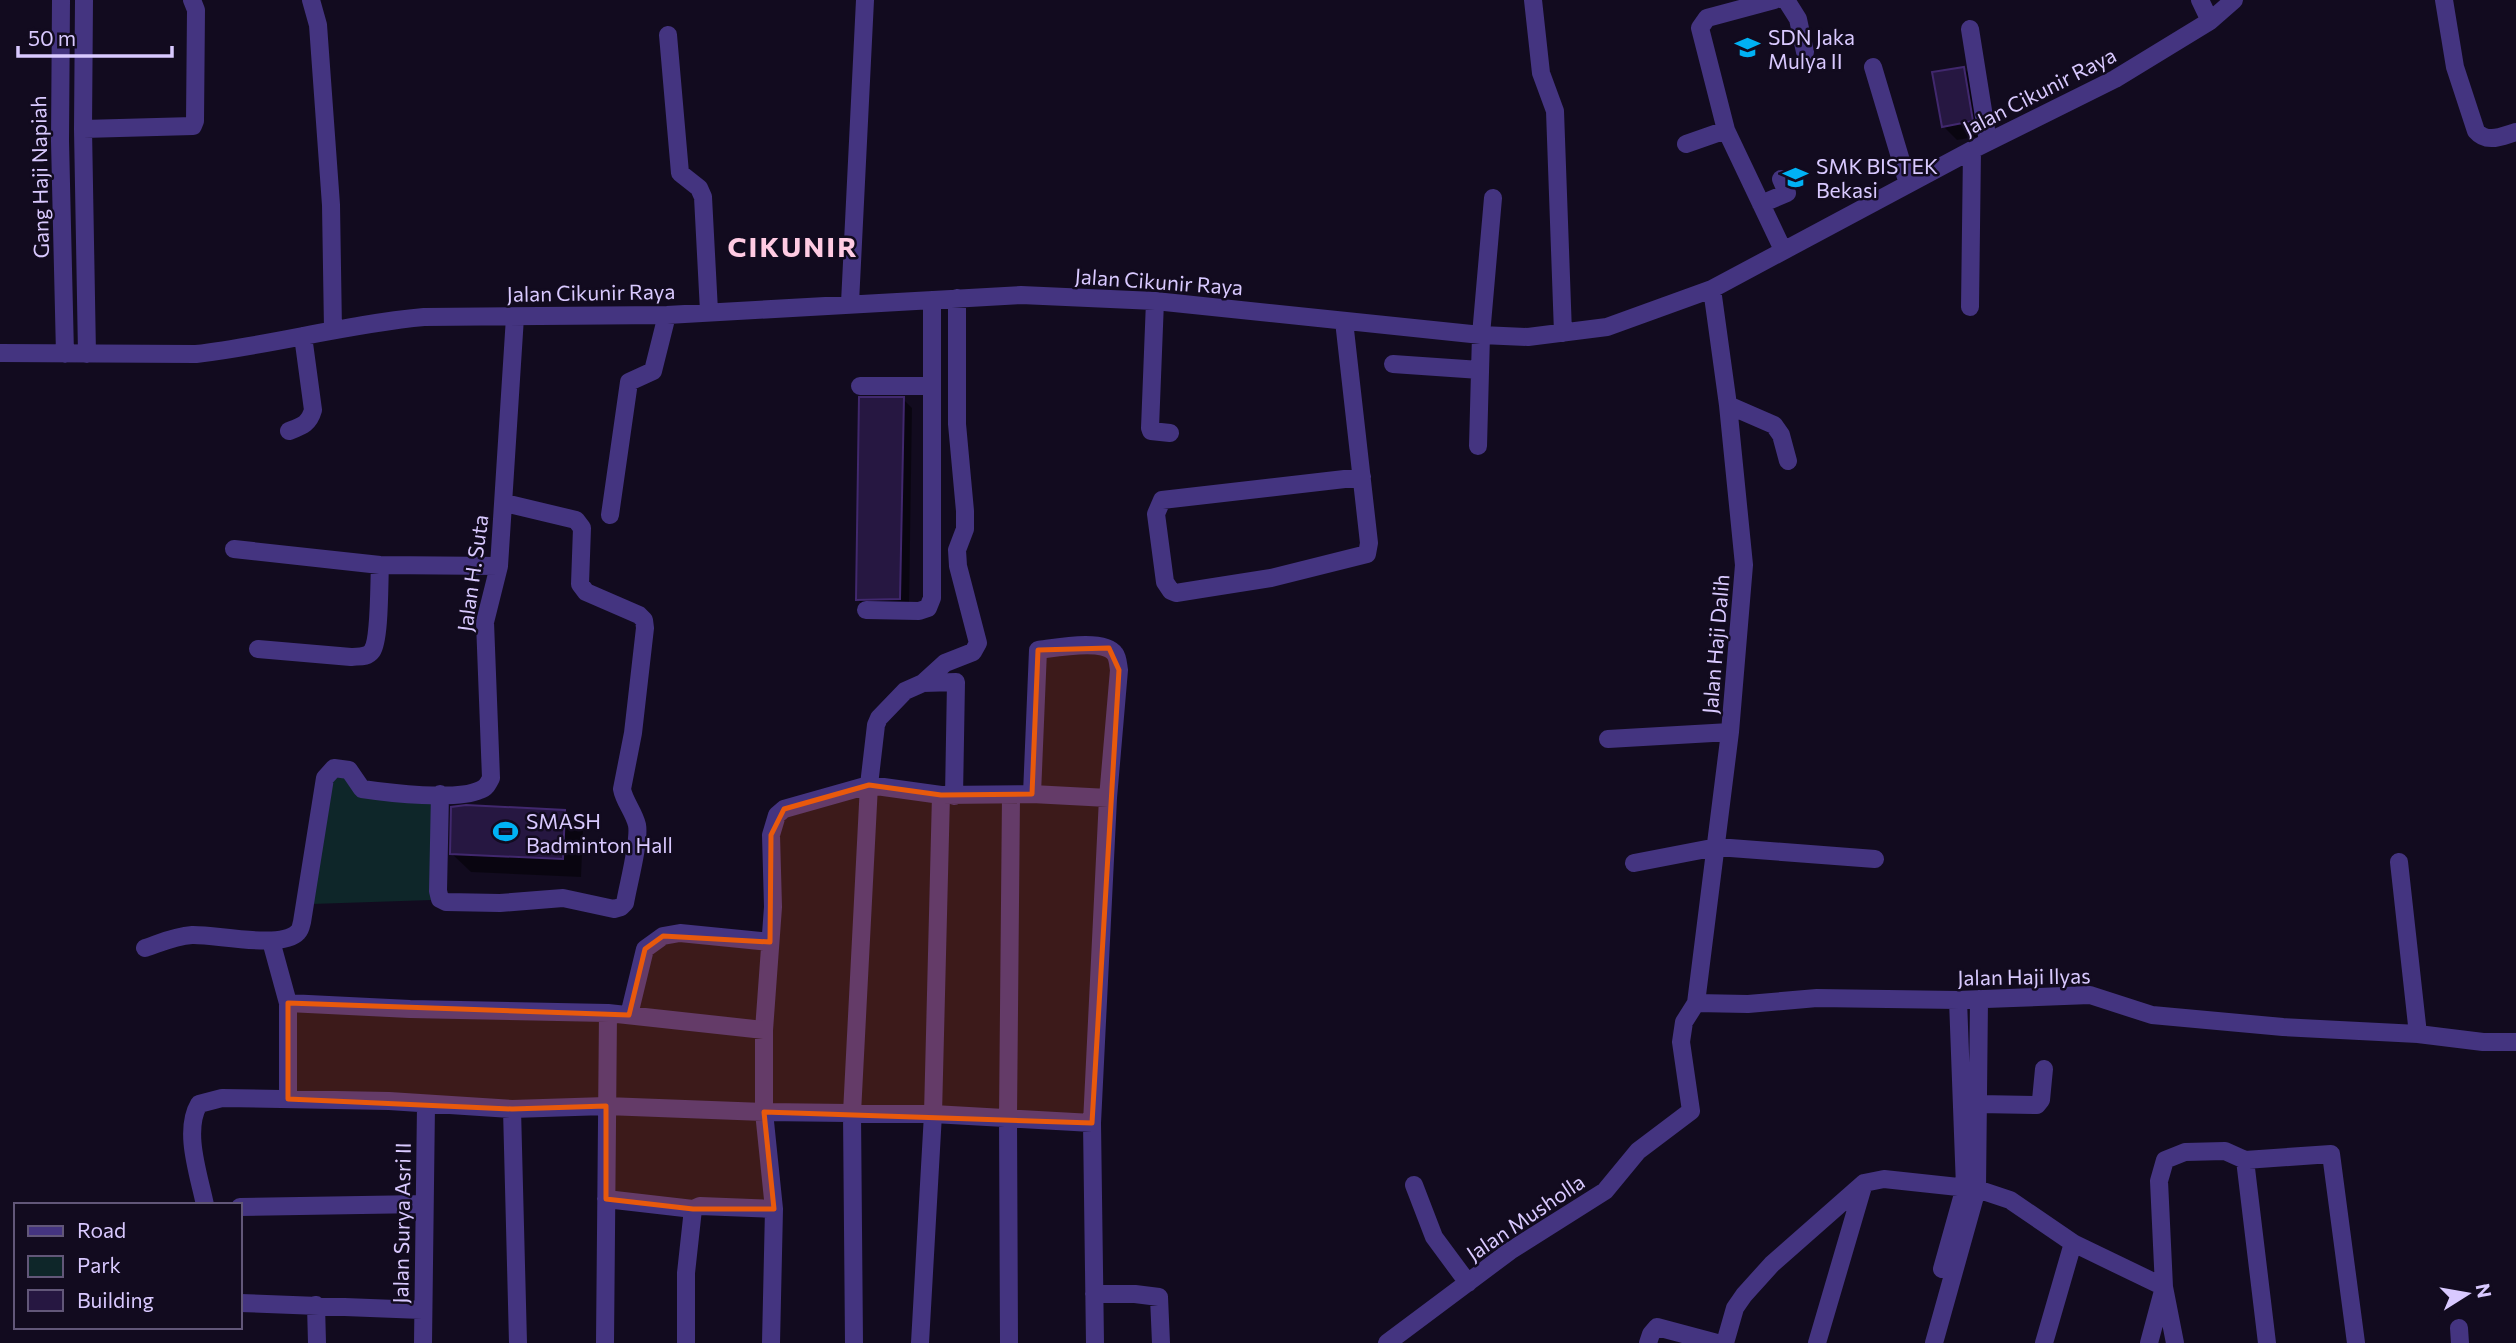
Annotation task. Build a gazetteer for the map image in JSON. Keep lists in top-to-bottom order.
{
  "streets": {
    "street": [
      "Jalan Cikunir Raya",
      "Gang Haji Napiah",
      "Jalan H. Suta",
      "Jalan Haji Dalih",
      "Jalan Haji Ilyas",
      "Jalan Musholla",
      "Jalan Surya Asri II"
    ]
  },
  "crossings": [
    ["Jalan Cikunir Raya", "Gang Haji Napiah"],
    ["Jalan Cikunir Raya", "Jalan H. Suta"],
    ["Jalan Cikunir Raya", "Jalan Haji Dalih"],
    ["Jalan Haji Dalih", "Jalan Haji Ilyas"],
    ["Jalan Haji Dalih", "Jalan Musholla"],
    ["Jalan Haji Ilyas", "Jalan Musholla"]
  ],
  "districts": ["CIKUNIR"],
  "places": {
    "school or university": ["SDN Jaka Mulya II", "SMK BISTEK Bekasi"],
    "sports": ["SMASH Badminton Hall"]
  },
  "legend": ["Road", "Park", "Building"],
  "scale_bar": "50 m",
  "north": "right"
}
